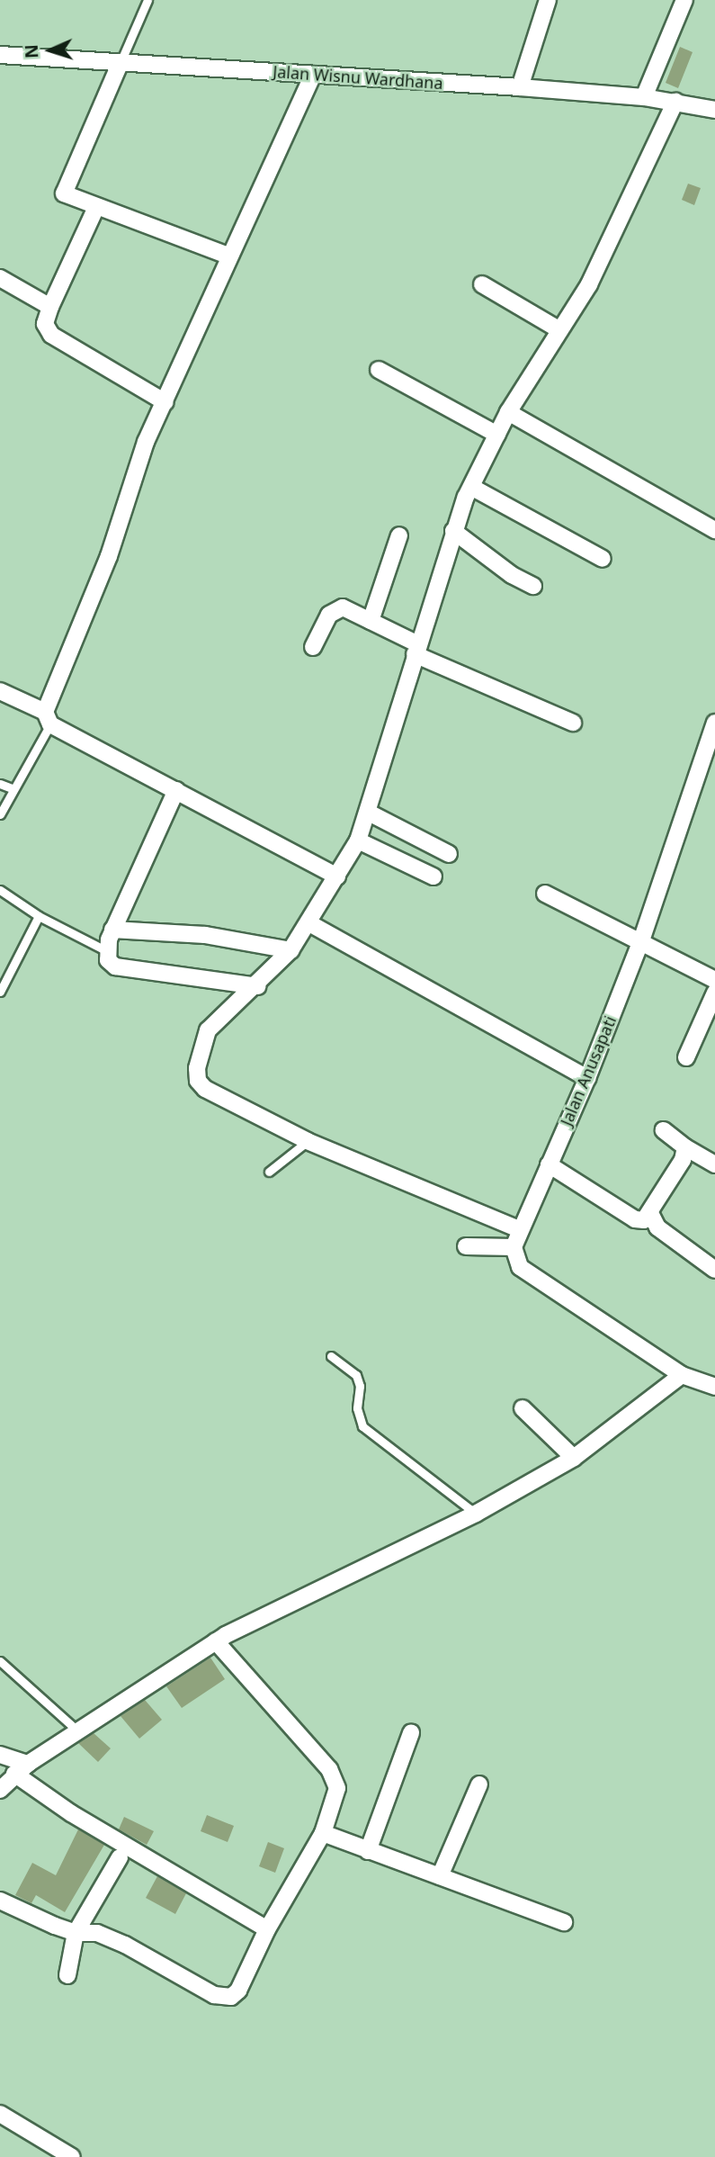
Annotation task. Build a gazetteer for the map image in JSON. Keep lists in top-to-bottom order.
{
  "streets": {
    "street": ["Jalan Wisnu Wardhana", "Jalan Anusapati"]
  },
  "north": "left"
}
